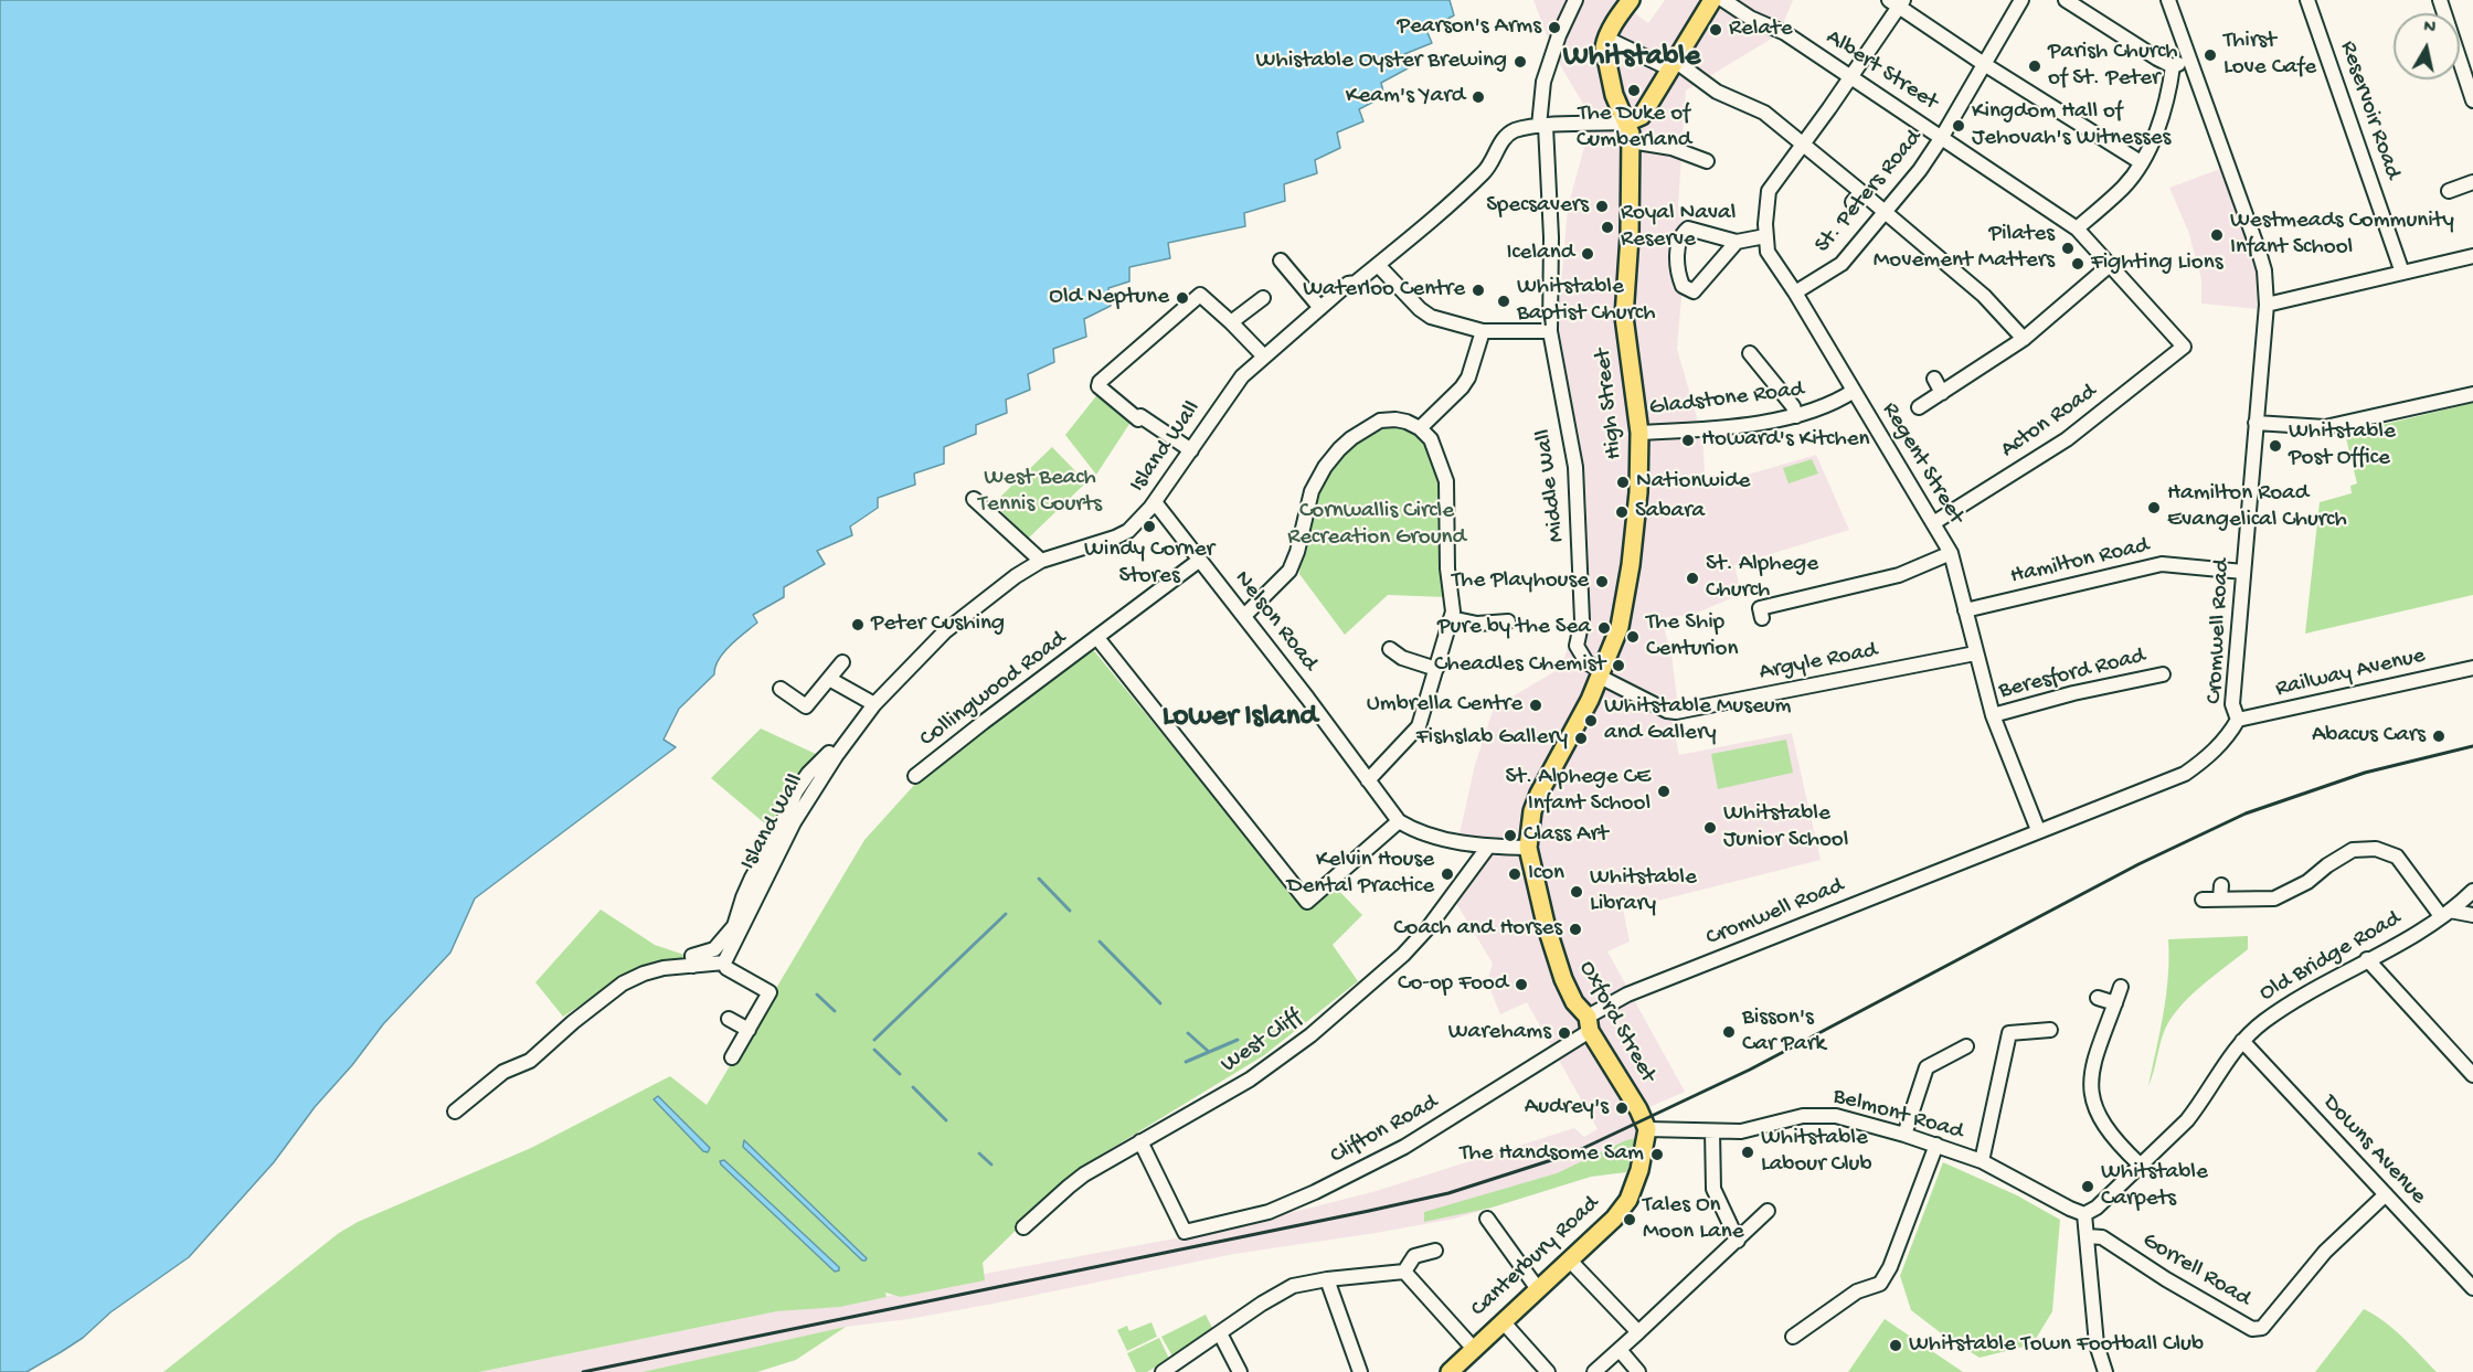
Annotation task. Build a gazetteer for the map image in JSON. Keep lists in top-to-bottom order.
{
  "streets": {
    "main road": ["High Street", "Oxford Street", "Canterbury Road"],
    "street": [
      "Albert Street",
      "Reservoir Road",
      "St. Peters Road",
      "Gladstone Road",
      "Acton Road",
      "Island Wall",
      "Regent Street",
      "Middle Wall",
      "Hamilton Road",
      "Nelson Road",
      "Cromwell Road",
      "Argyle Road",
      "Railway Avenue",
      "Beresford Road",
      "Collingwood Road",
      "Old Bridge Road",
      "West Cliff",
      "Belmont Road",
      "Clifton Road",
      "Downs Avenue",
      "Gorrell Road"
    ]
  },
  "crossings": [
    ["Albert Street", "St. Peters Road"],
    ["Albert Street", "Acton Road"],
    ["Albert Street", "Regent Street"],
    ["St. Peters Road", "Regent Street"],
    ["Gladstone Road", "High Street"],
    ["Gladstone Road", "Regent Street"],
    ["High Street", "Island Wall"],
    ["High Street", "Middle Wall"],
    ["High Street", "Argyle Road"],
    ["High Street", "Oxford Street"],
    ["Acton Road", "Regent Street"],
    ["Island Wall", "Middle Wall"],
    ["Island Wall", "Nelson Road"],
    ["Regent Street", "Hamilton Road"],
    ["Regent Street", "Cromwell Road"],
    ["Regent Street", "Argyle Road"],
    ["Regent Street", "Beresford Road"],
    ["Middle Wall", "Argyle Road"],
    ["Middle Wall", "Oxford Street"],
    ["Hamilton Road", "Cromwell Road"],
    ["Nelson Road", "Collingwood Road"],
    ["Nelson Road", "Oxford Street"],
    ["Nelson Road", "West Cliff"],
    ["Cromwell Road", "Railway Avenue"],
    ["Cromwell Road", "Oxford Street"],
    ["Cromwell Road", "Clifton Road"],
    ["Argyle Road", "Oxford Street"],
    ["Old Bridge Road", "Belmont Road"],
    ["Old Bridge Road", "Downs Avenue"],
    ["Oxford Street", "Belmont Road"],
    ["Oxford Street", "Clifton Road"],
    ["Oxford Street", "Canterbury Road"],
    ["West Cliff", "Clifton Road"],
    ["Belmont Road", "Canterbury Road"],
    ["Downs Avenue", "Gorrell Road"]
  ],
  "districts": ["Whitstable", "Lower Island"],
  "parks": ["West Beach Tennis Courts", "Cornwallis Circle Recreation Ground"],
  "places": [
    "Pearson's Arms",
    "Relate",
    "Thirst Love Cafe",
    "Whistable Oyster Brewing",
    "Parish Church of St. Peter",
    "The Duke of Cumberland",
    "Keam's Yard",
    "Kingdom Hall of Jehovah's Witnesses",
    "Specsavers",
    "Royal Naval Reserve",
    "Westmeads Community Infant School",
    "Pilates Movement Matters",
    "Iceland",
    "Fighting Lions",
    "Waterloo Centre",
    "Old Neptune",
    "Whitstable Baptist Church",
    "Howard's Kitchen",
    "Whitstable Post Office",
    "Nationwide",
    "Hamilton Road Evangelical Church",
    "Sabara",
    "Windy Corner Stores",
    "St. Alphege Church",
    "The Playhouse",
    "Peter Cushing",
    "Pure by the Sea",
    "The Ship Centurion",
    "Cheadles Chemist",
    "Umbrella Centre",
    "Whitstable Museum and Gallery",
    "Abacus Cars",
    "Fishslab Gallery",
    "St. Alphege CE Infant School",
    "Whitstable Junior School",
    "Class Art",
    "Kelvin House Dental Practice",
    "Icon",
    "Whitstable Library",
    "Coach and Horses",
    "Co-op Food",
    "Bisson's Car Park",
    "Warehams",
    "Audrey's",
    "Whitstable Labour Club",
    "The Handsome Sam",
    "Whitstable Carpets",
    "Tales On Moon Lane",
    "Whitstable Town Football Club"
  ],
  "north": "top"
}
